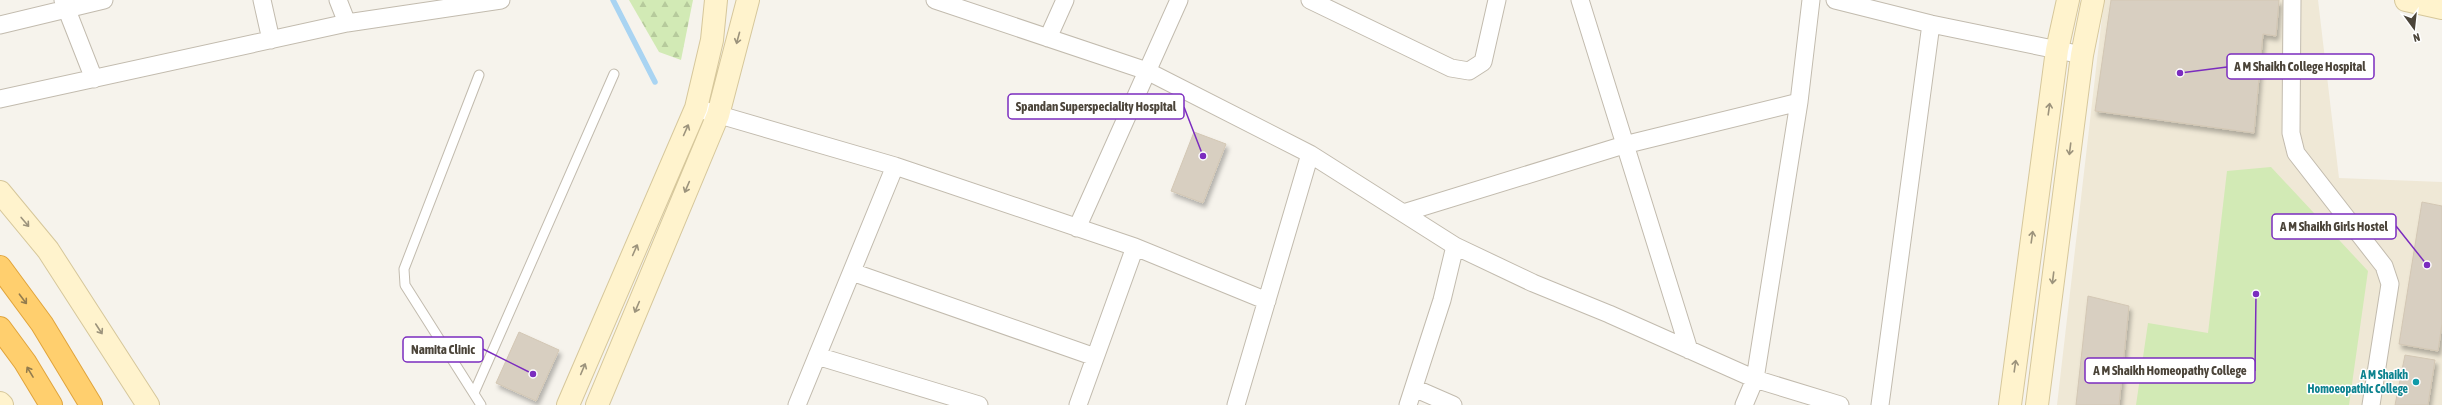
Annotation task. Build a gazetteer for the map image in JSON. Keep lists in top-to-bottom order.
{
  "places": [
    "A M Shaikh College Hospital",
    "Spandan Superspeciality Hospital",
    "A M Shaikh Girls Hostel",
    "A M Shaikh Homeopathy College",
    "Namita Clinic",
    "A M Shaikh Homoeopathic College"
  ],
  "north": "bottom"
}
